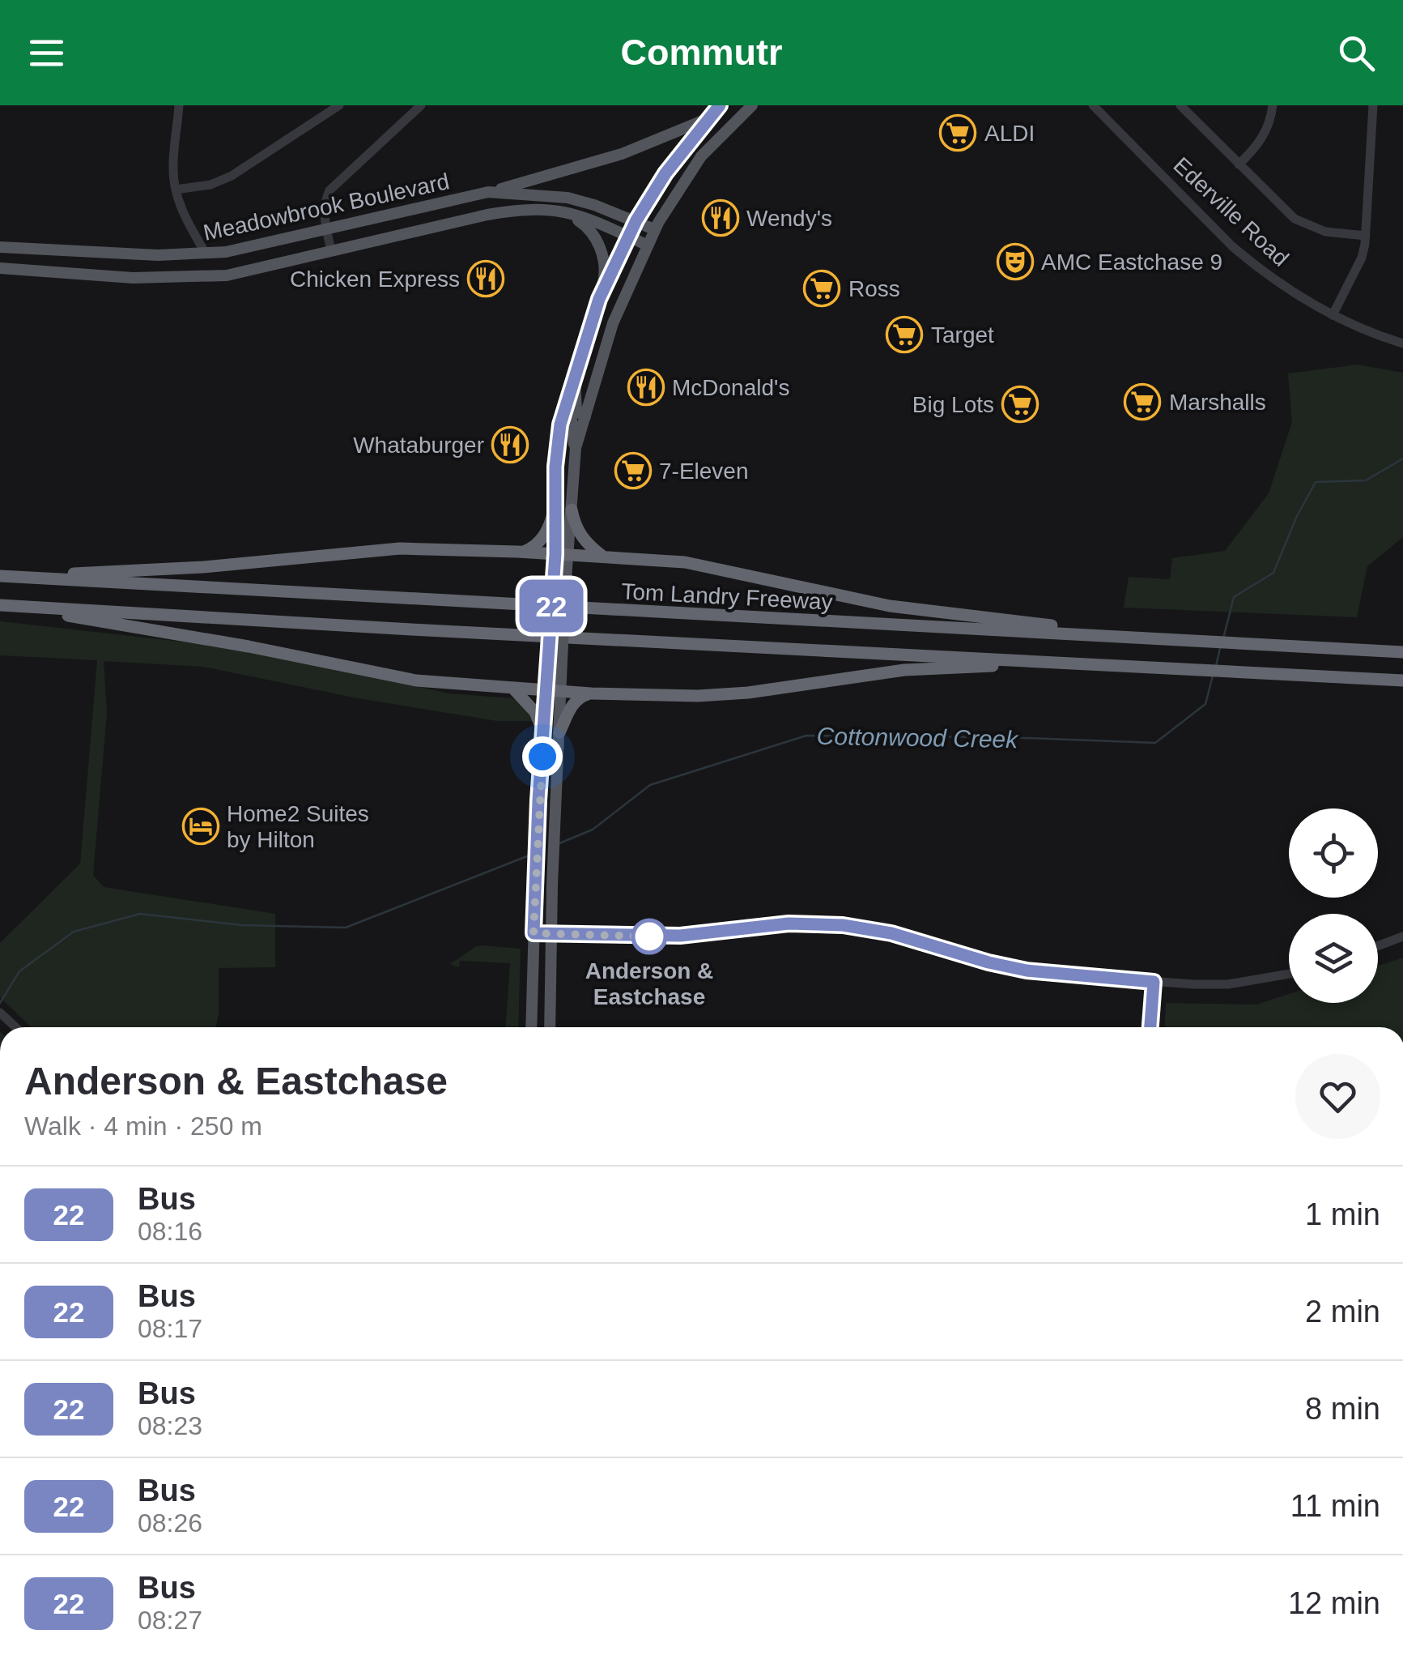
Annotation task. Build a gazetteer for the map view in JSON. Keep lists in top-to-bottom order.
{
  "streets": {
    "highway": ["Tom Landry Freeway"],
    "main road": ["Meadowbrook Boulevard"],
    "street": ["Ederville Road"]
  },
  "water": ["Cottonwood Creek"],
  "places": {
    "supermarket": [
      "ALDI",
      "Ross",
      "Target",
      "Marshalls",
      "Big Lots",
      "7-Eleven"
    ],
    "restaurant": [
      "Wendy's",
      "Chicken Express",
      "McDonald's",
      "Whataburger"
    ],
    "theatre": ["AMC Eastchase 9"],
    "hotel": ["Home2 Suites by Hilton"],
    "other": ["Anderson & Eastchase"]
  },
  "lines": ["bus line 22"],
  "page": {
    "header": "Commutr",
    "on_map": "22",
    "heading": ["Anderson & Eastchase", "Walk · 4 min · 250 m"],
    "list": [
      {
        "mark": "22",
        "name": "Bus",
        "note": "08:16",
        "value": "1 min"
      },
      {
        "mark": "22",
        "name": "Bus",
        "note": "08:17",
        "value": "2 min"
      },
      {
        "mark": "22",
        "name": "Bus",
        "note": "08:23",
        "value": "8 min"
      },
      {
        "mark": "22",
        "name": "Bus",
        "note": "08:26",
        "value": "11 min"
      },
      {
        "mark": "22",
        "name": "Bus",
        "note": "08:27",
        "value": "12 min"
      }
    ]
  }
}
